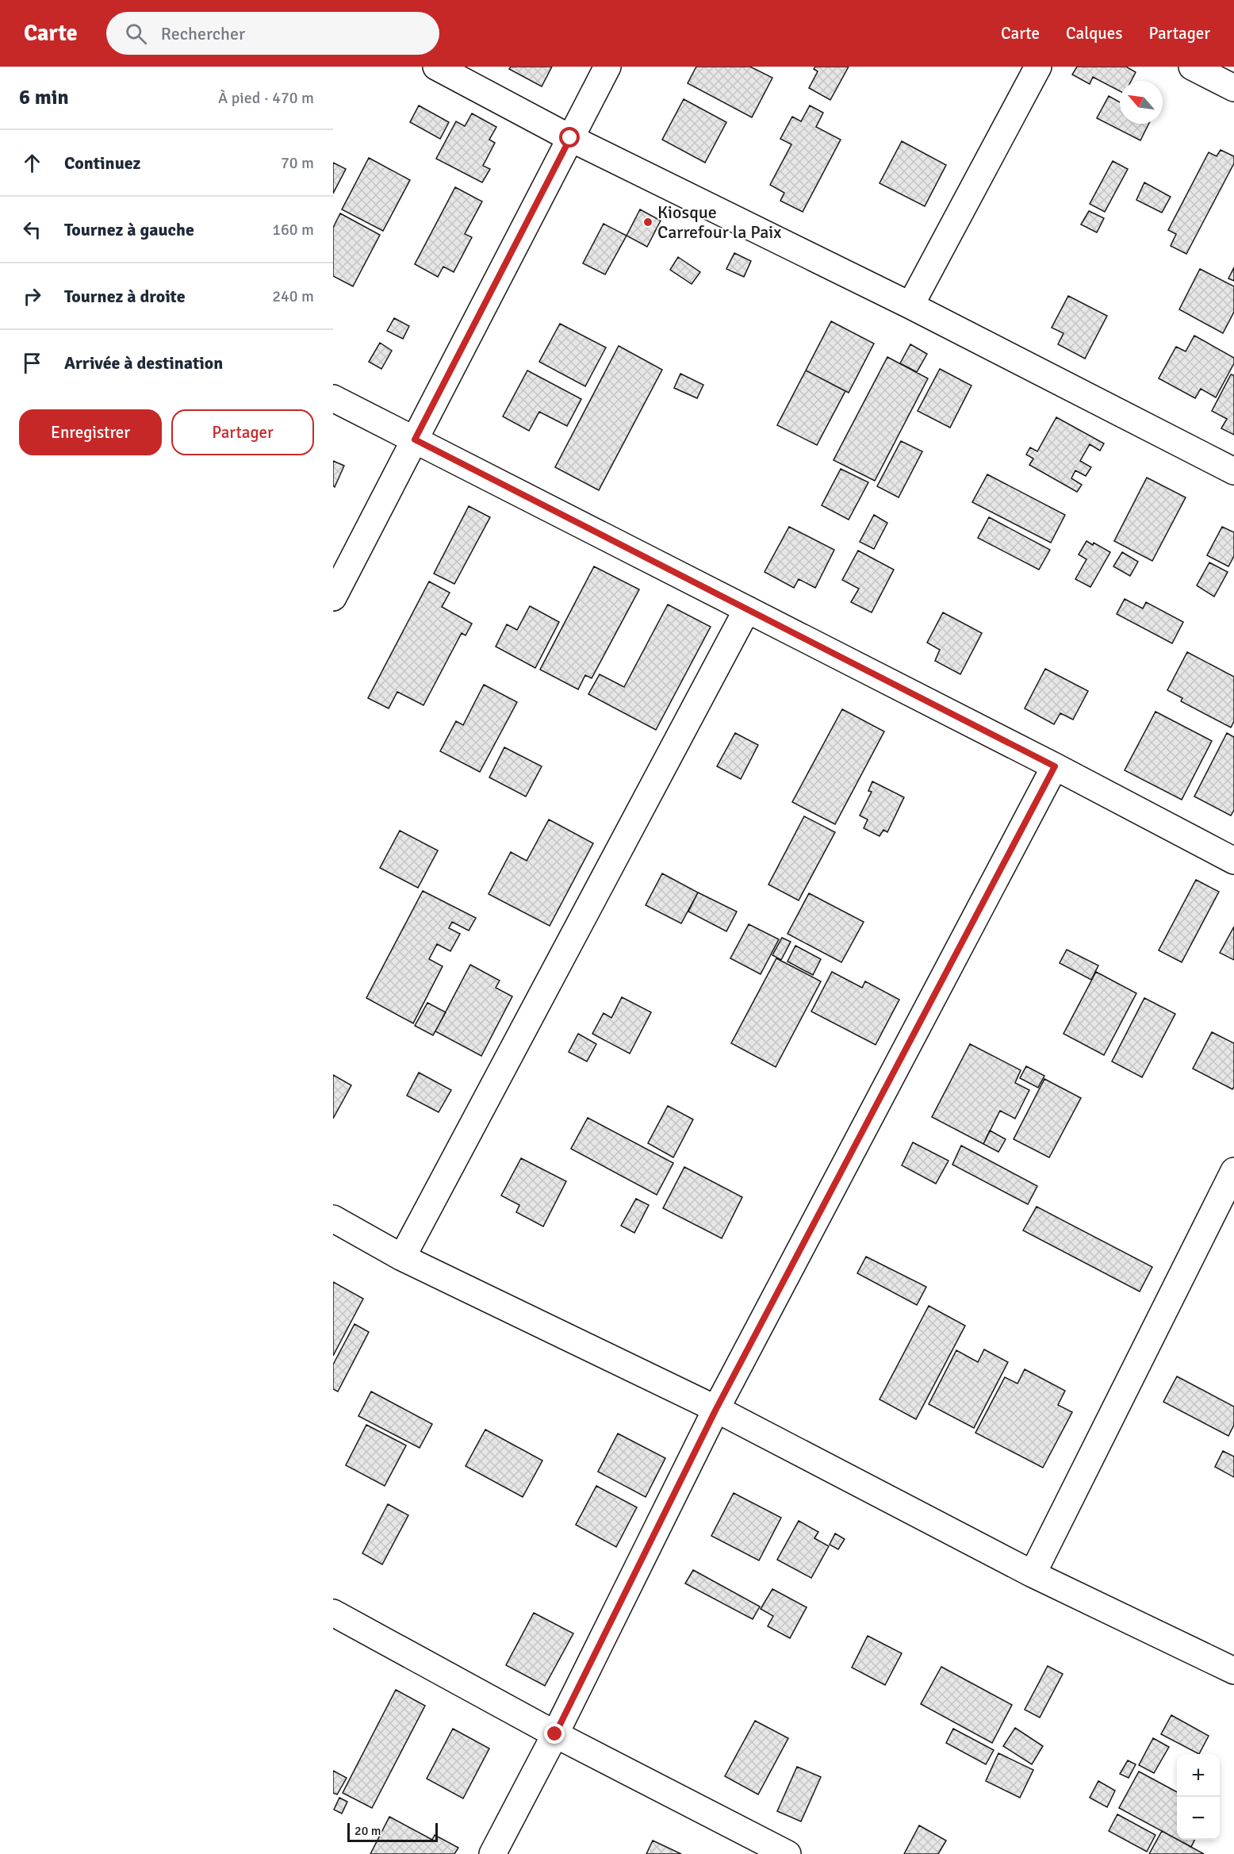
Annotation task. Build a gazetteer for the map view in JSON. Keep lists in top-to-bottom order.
{
  "places": ["Kiosque Carrefour la Paix"],
  "scale_bar": "20 m",
  "north": "top left",
  "page": {
    "header": "Carte",
    "search": "Rechercher",
    "nav": ["Carte", "Calques", "Partager"],
    "heading": ["6 min", "À pied · 470 m"],
    "list": [
      ["Continuez", "70 m"],
      ["Tournez à gauche", "160 m"],
      ["Tournez à droite", "240 m"],
      "Arrivée à destination"
    ],
    "buttons": ["Enregistrer", "Partager"],
    "map_buttons": ["+", "−"],
    "scale": "20 m"
  }
}
